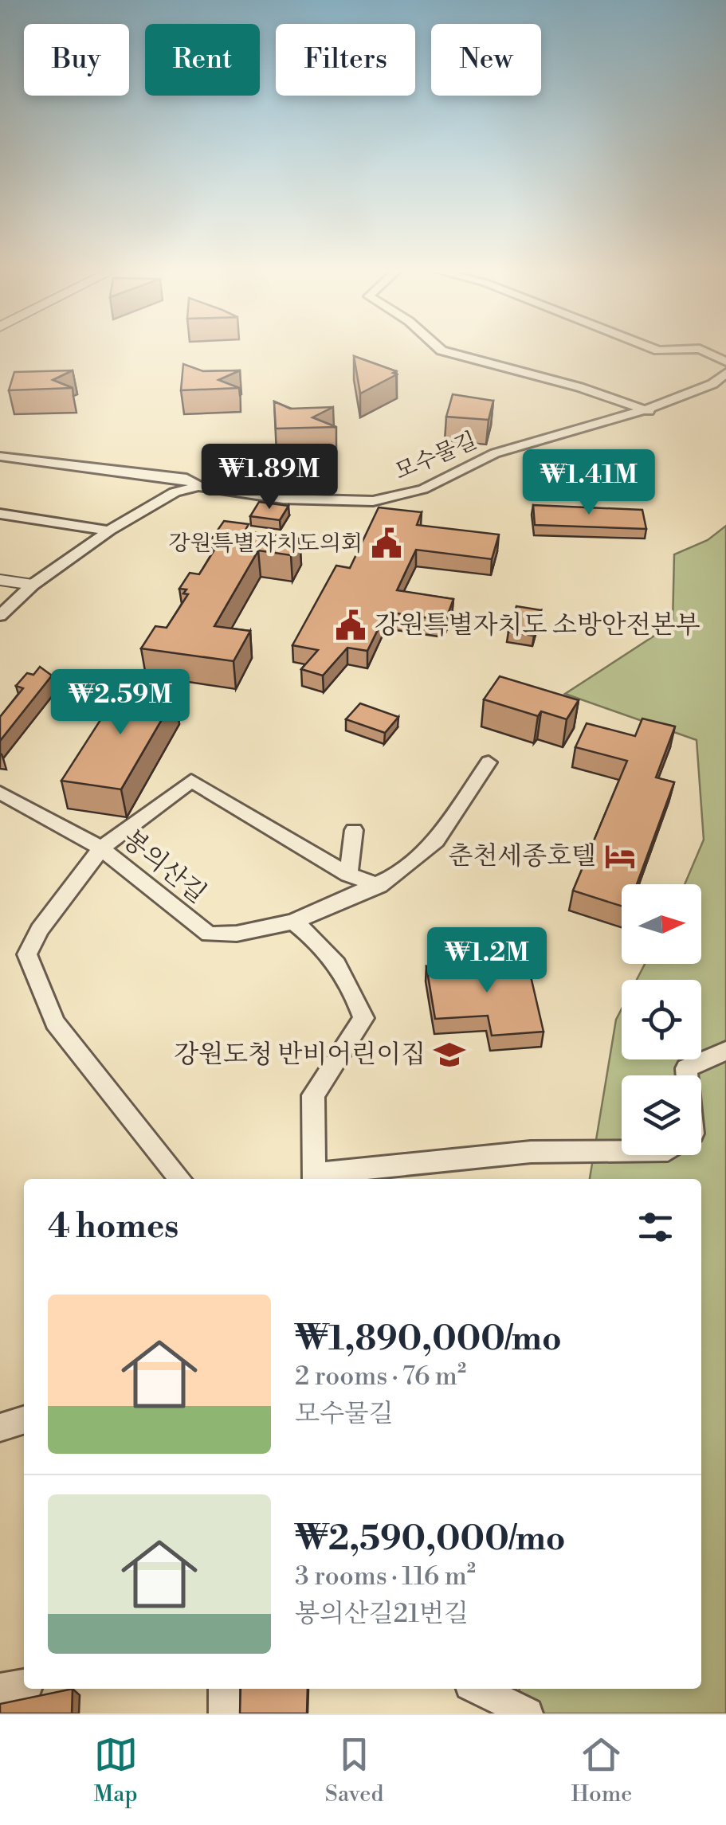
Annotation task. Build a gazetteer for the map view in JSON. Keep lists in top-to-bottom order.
{
  "streets": {
    "street": ["모수물길", "봉의산길"]
  },
  "places": {
    "public building": ["강원특별자치도의회", "강원특별자치도 소방안전본부"],
    "hotel": ["춘천세종호텔"],
    "school or university": ["강원도청 반비어린이집"]
  },
  "north": "right",
  "page": {
    "chip": [
      "Buy",
      "Rent",
      "Filters",
      "New"
    ],
    "price": [
      "₩1.89M",
      "₩1.41M",
      "₩2.59M",
      "₩1.2M"
    ],
    "heading": "4 homes",
    "list": [
      {
        "name": "₩1,890,000/mo",
        "note": "2 rooms · 76 m² · 모수물길"
      },
      {
        "name": "₩2,590,000/mo",
        "note": "3 rooms · 116 m² · 봉의산길21번길"
      }
    ],
    "tabs": ["Map", "Saved", "Home"]
  }
}
